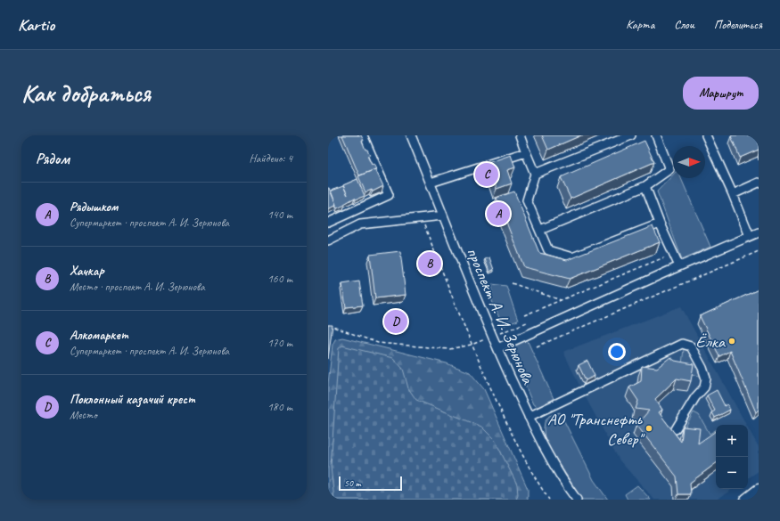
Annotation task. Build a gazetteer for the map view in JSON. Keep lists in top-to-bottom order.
{
  "streets": {
    "street": ["проспект А. И. Зерюнова"]
  },
  "places": ["Ёлка", "АО \"Транснефть Север\""],
  "scale_bar": "50 m",
  "north": "right",
  "page": {
    "header": "Kartio",
    "nav": ["Карта", "Слои", "Поделиться"],
    "buttons": "Маршрут",
    "title": "Как добраться",
    "heading": ["Рядом", "Найдено: 4"],
    "pins": [
      "C",
      "A",
      "B",
      "D"
    ],
    "list": [
      {
        "mark": "A",
        "name": "Рядышком",
        "note": "Супермаркет · проспект А. И. Зерюнова",
        "value": "140 m"
      },
      {
        "mark": "B",
        "name": "Хачкар",
        "note": "Место · проспект А. И. Зерюнова",
        "value": "160 m"
      },
      {
        "mark": "C",
        "name": "Алкомаркет",
        "note": "Супермаркет · проспект А. И. Зерюнова",
        "value": "170 m"
      },
      {
        "mark": "D",
        "name": "Поклонный казачий крест",
        "note": "Место",
        "value": "180 m"
      }
    ],
    "map_buttons": ["+", "−"],
    "scale": "50 m"
  }
}
